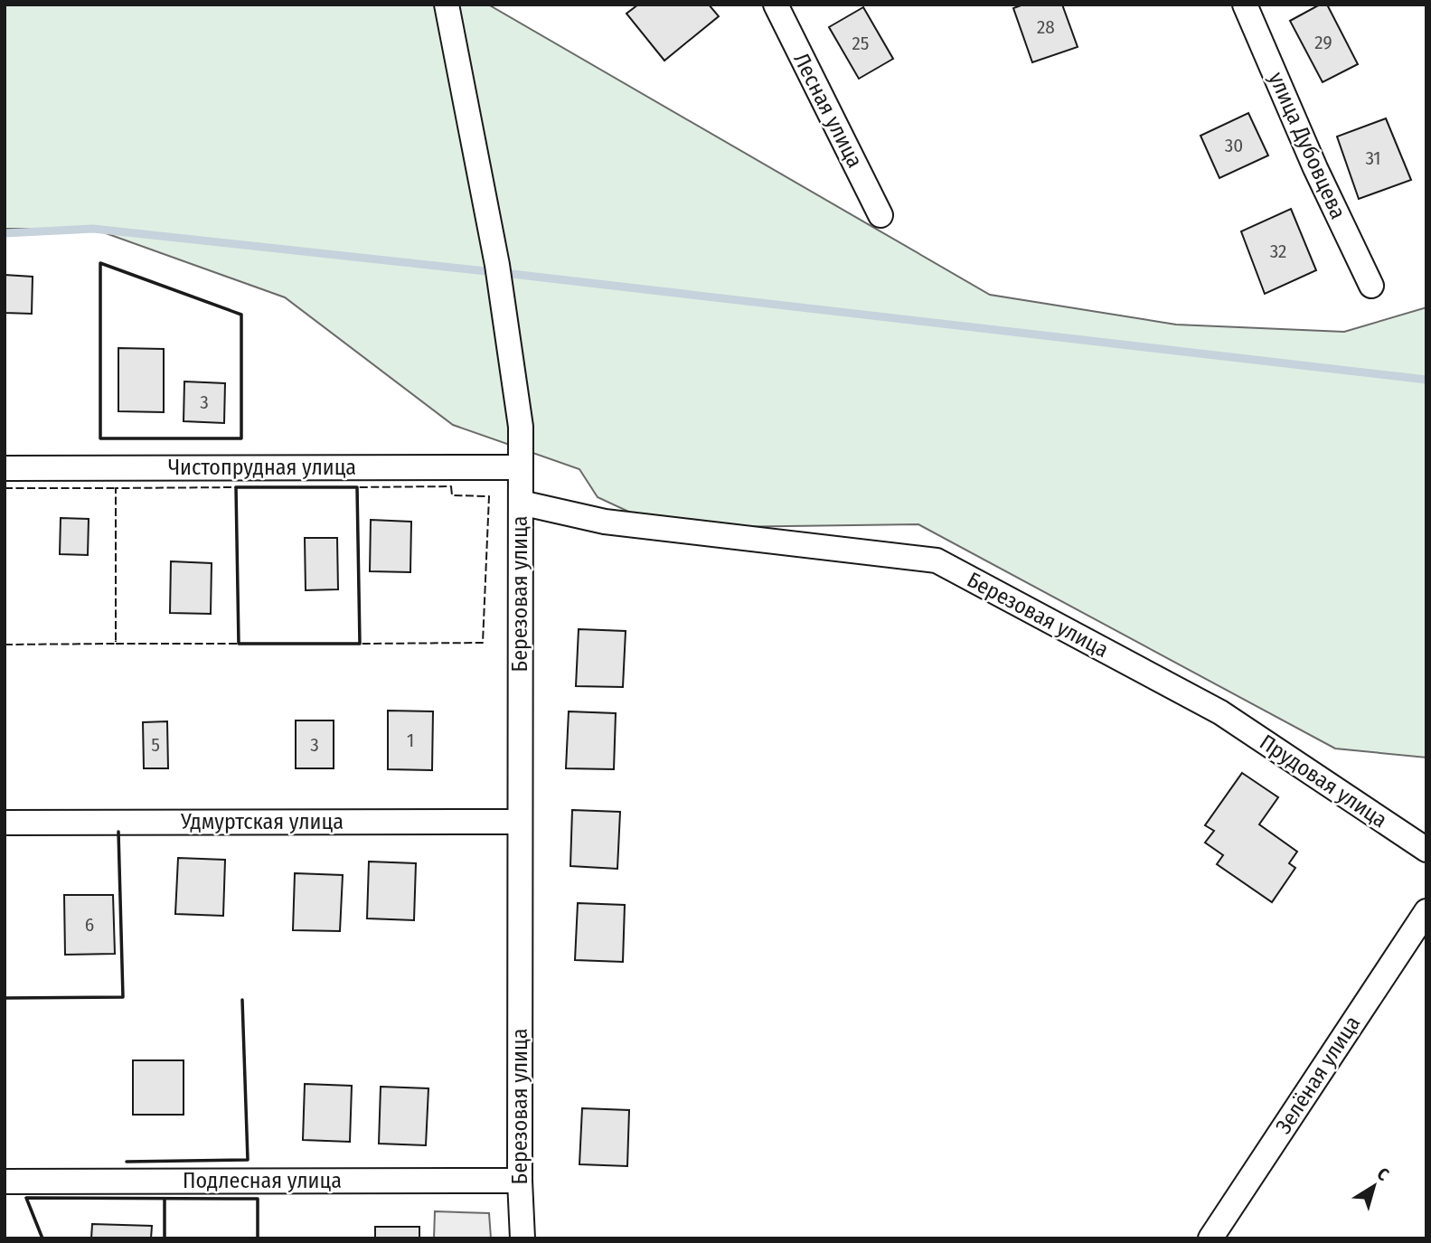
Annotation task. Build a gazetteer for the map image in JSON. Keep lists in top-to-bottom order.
{
  "streets": {
    "street": [
      "Лесная улица",
      "улица Дубовцева",
      "Чистопрудная улица",
      "Березовая улица",
      "Прудовая улица",
      "Удмуртская улица",
      "Зелёная улица",
      "Подлесная улица"
    ]
  },
  "crossings": [
    ["Березовая улица", "Прудовая улица"],
    ["Березовая улица", "Удмуртская улица"],
    ["Березовая улица", "Подлесная улица"]
  ],
  "house_numbers": [
    "28",
    "29",
    "25",
    "30",
    "31",
    "32",
    "3",
    "1",
    "5",
    "3",
    "6"
  ],
  "north": "top right"
}
